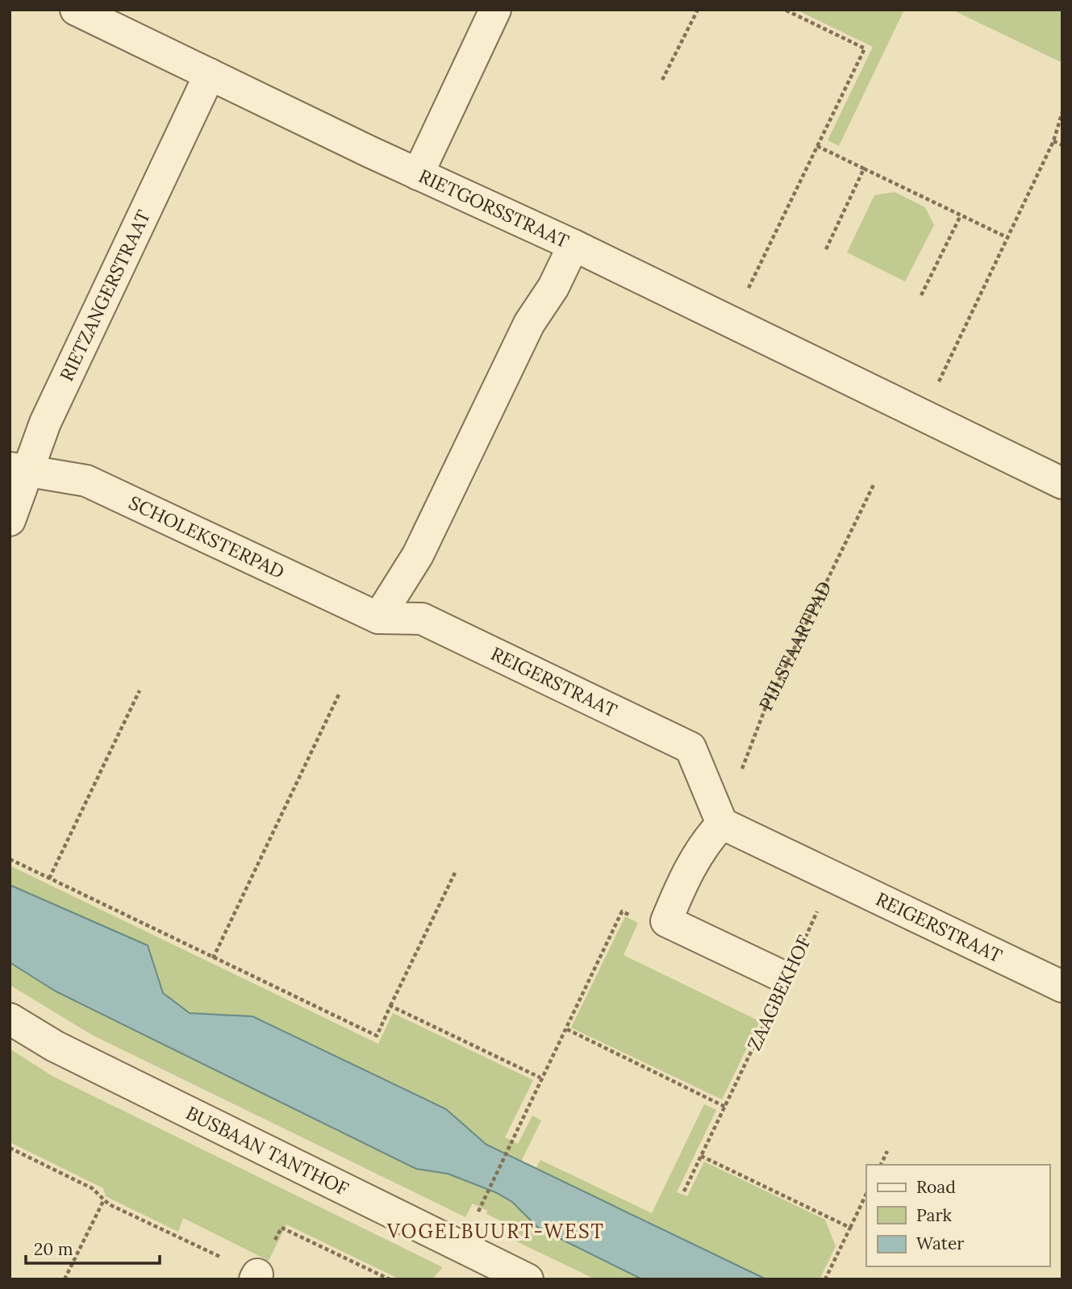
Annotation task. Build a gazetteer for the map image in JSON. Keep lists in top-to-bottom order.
{
  "streets": {
    "street": [
      "RIETGORSSTRAAT",
      "RIETZANGERSTRAAT",
      "SCHOLEKSTERPAD",
      "REIGERSTRAAT",
      "ZAAGBEKHOF",
      "BUSBAAN TANTHOF"
    ],
    "path": ["PIJLSTAARTPAD"]
  },
  "crossings": [
    ["RIETGORSSTRAAT", "RIETZANGERSTRAAT"],
    ["RIETZANGERSTRAAT", "SCHOLEKSTERPAD"],
    ["SCHOLEKSTERPAD", "REIGERSTRAAT"],
    ["PIJLSTAARTPAD", "REIGERSTRAAT"],
    ["REIGERSTRAAT", "ZAAGBEKHOF"]
  ],
  "districts": ["VOGELBUURT-WEST"],
  "legend": ["Road", "Park", "Water"],
  "scale_bar": "20 m"
}
